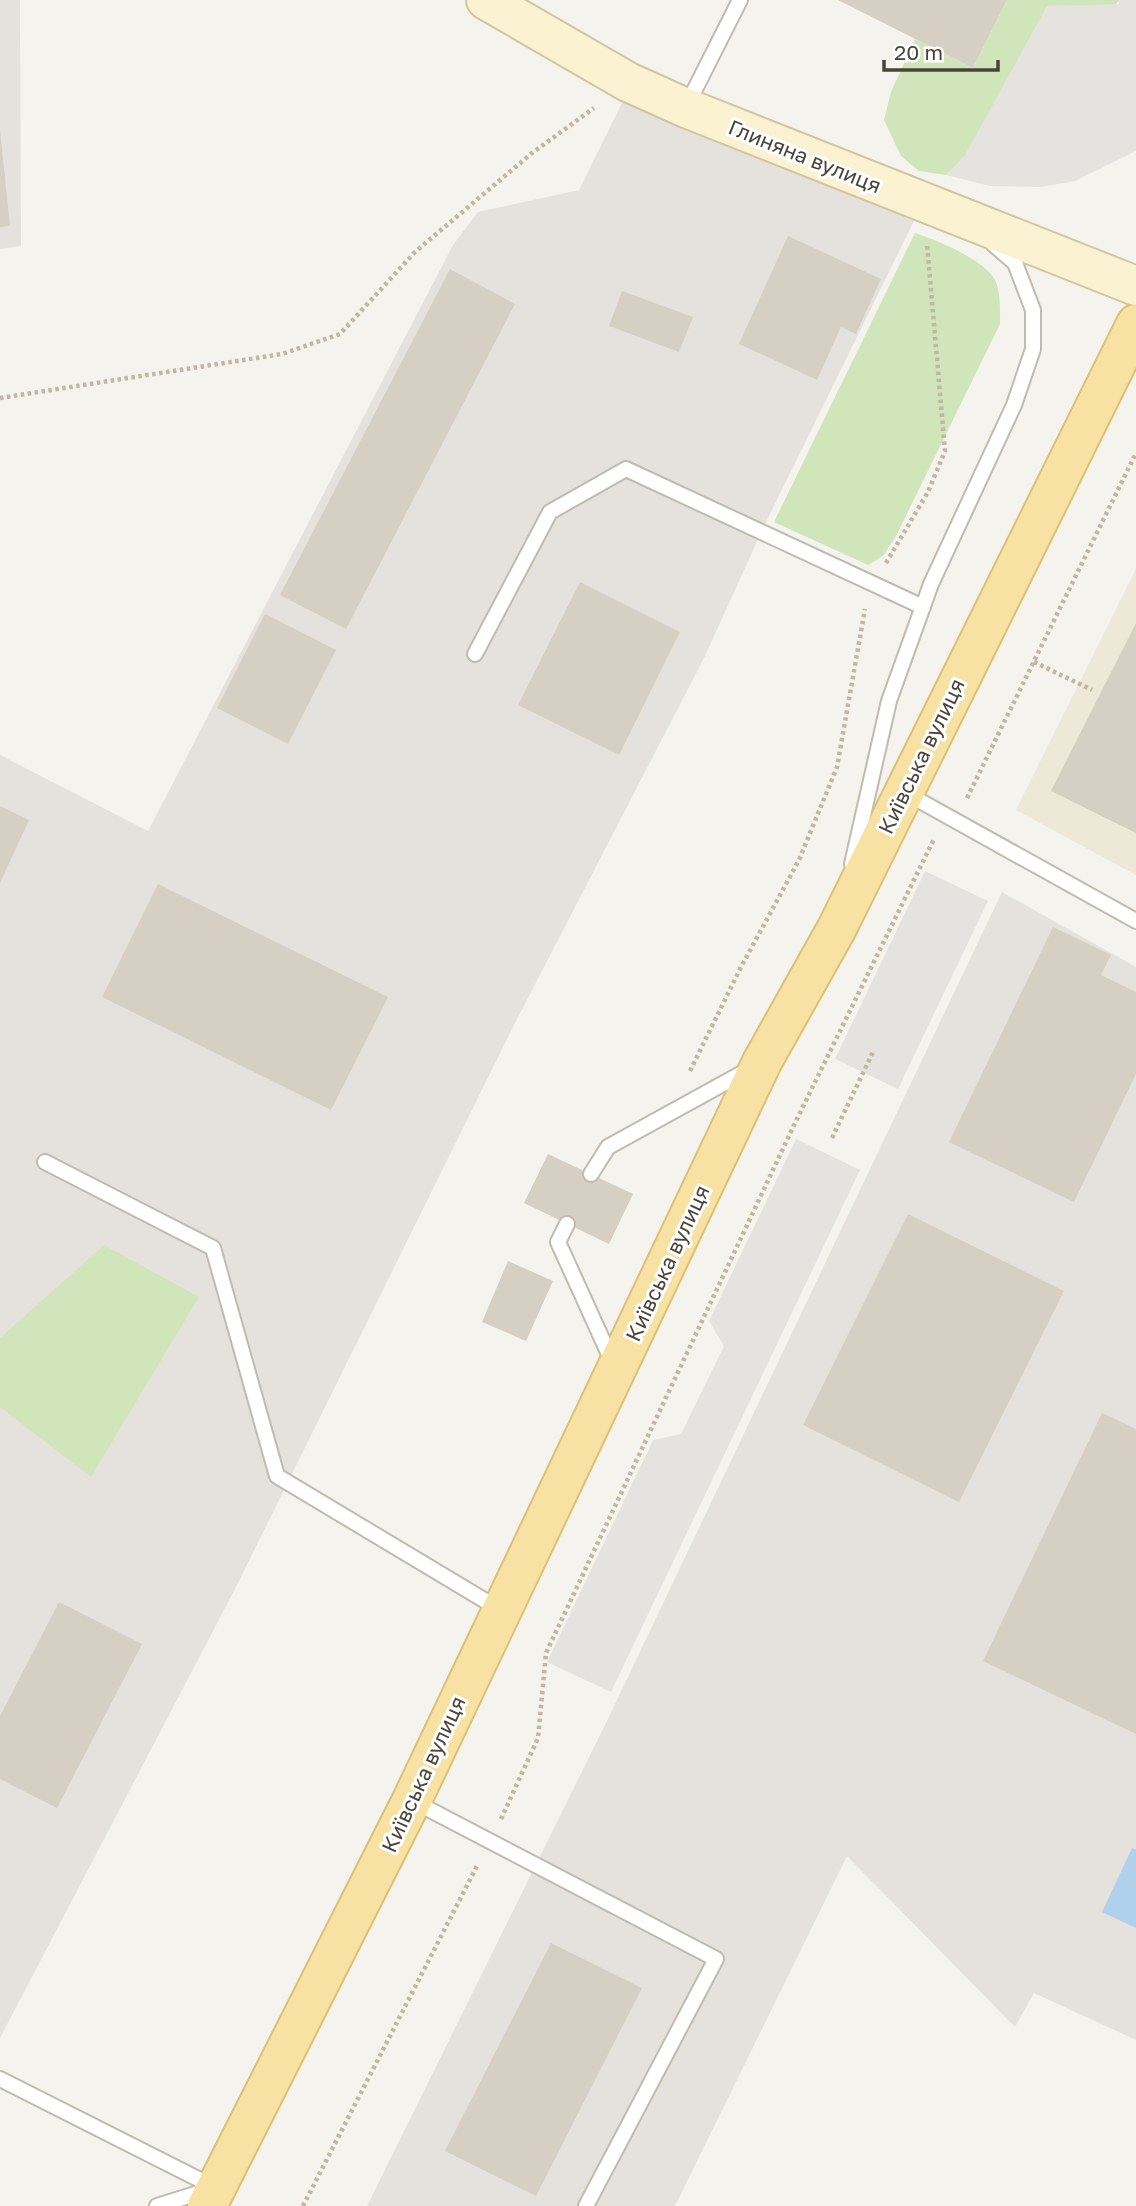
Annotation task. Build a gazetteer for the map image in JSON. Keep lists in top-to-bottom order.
{
  "streets": {
    "main road": ["Київська вулиця"],
    "street": ["Глиняна вулиця"]
  },
  "scale_bar": "20 m"
}
